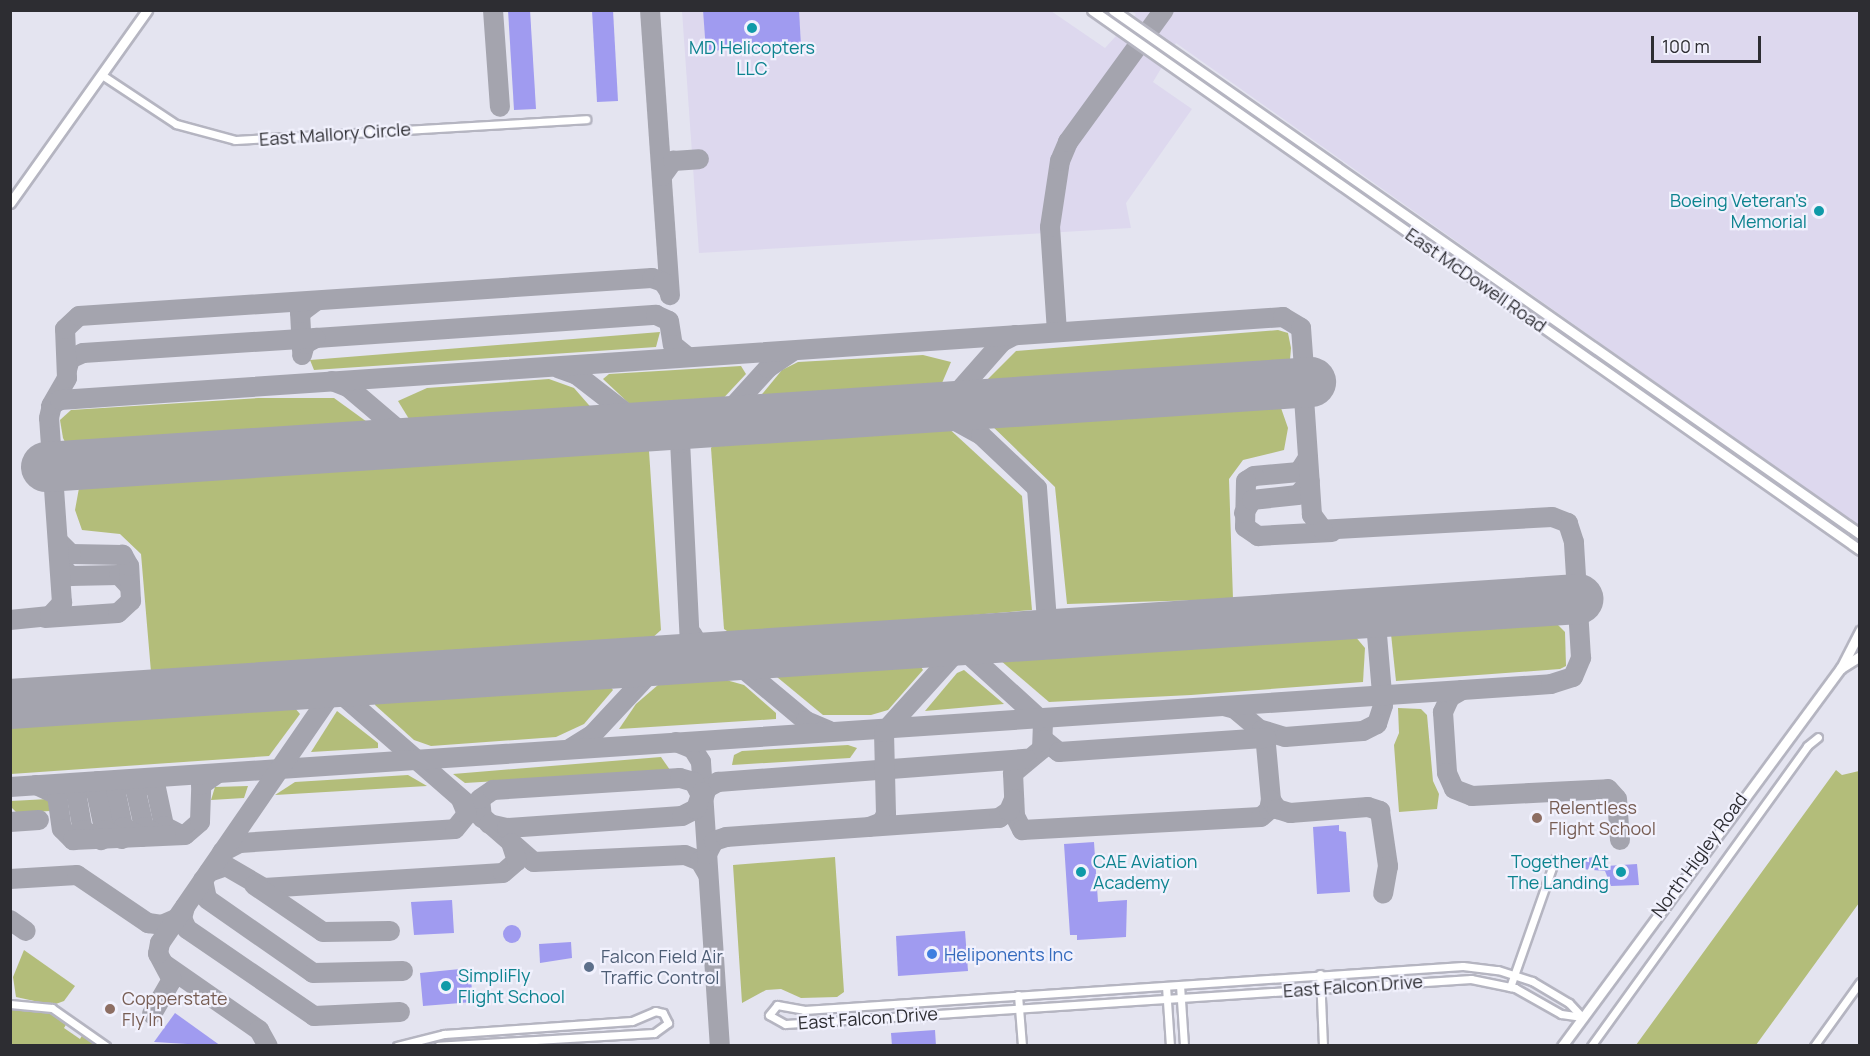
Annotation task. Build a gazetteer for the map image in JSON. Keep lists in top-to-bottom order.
{
  "streets": {
    "main road": ["East McDowell Road", "North Higley Road"],
    "street": ["East Mallory Circle", "East Falcon Drive"]
  },
  "crossings": [
    ["North Higley Road", "East Falcon Drive"]
  ],
  "places": [
    "MD Helicopters LLC",
    "Boeing Veteran's Memorial",
    "Relentless Flight School",
    "CAE Aviation Academy",
    "Together At The Landing",
    "Heliponents Inc",
    "Falcon Field Air Traffic Control",
    "SimpliFly Flight School",
    "Copperstate Fly In"
  ],
  "scale_bar": "100 m"
}
